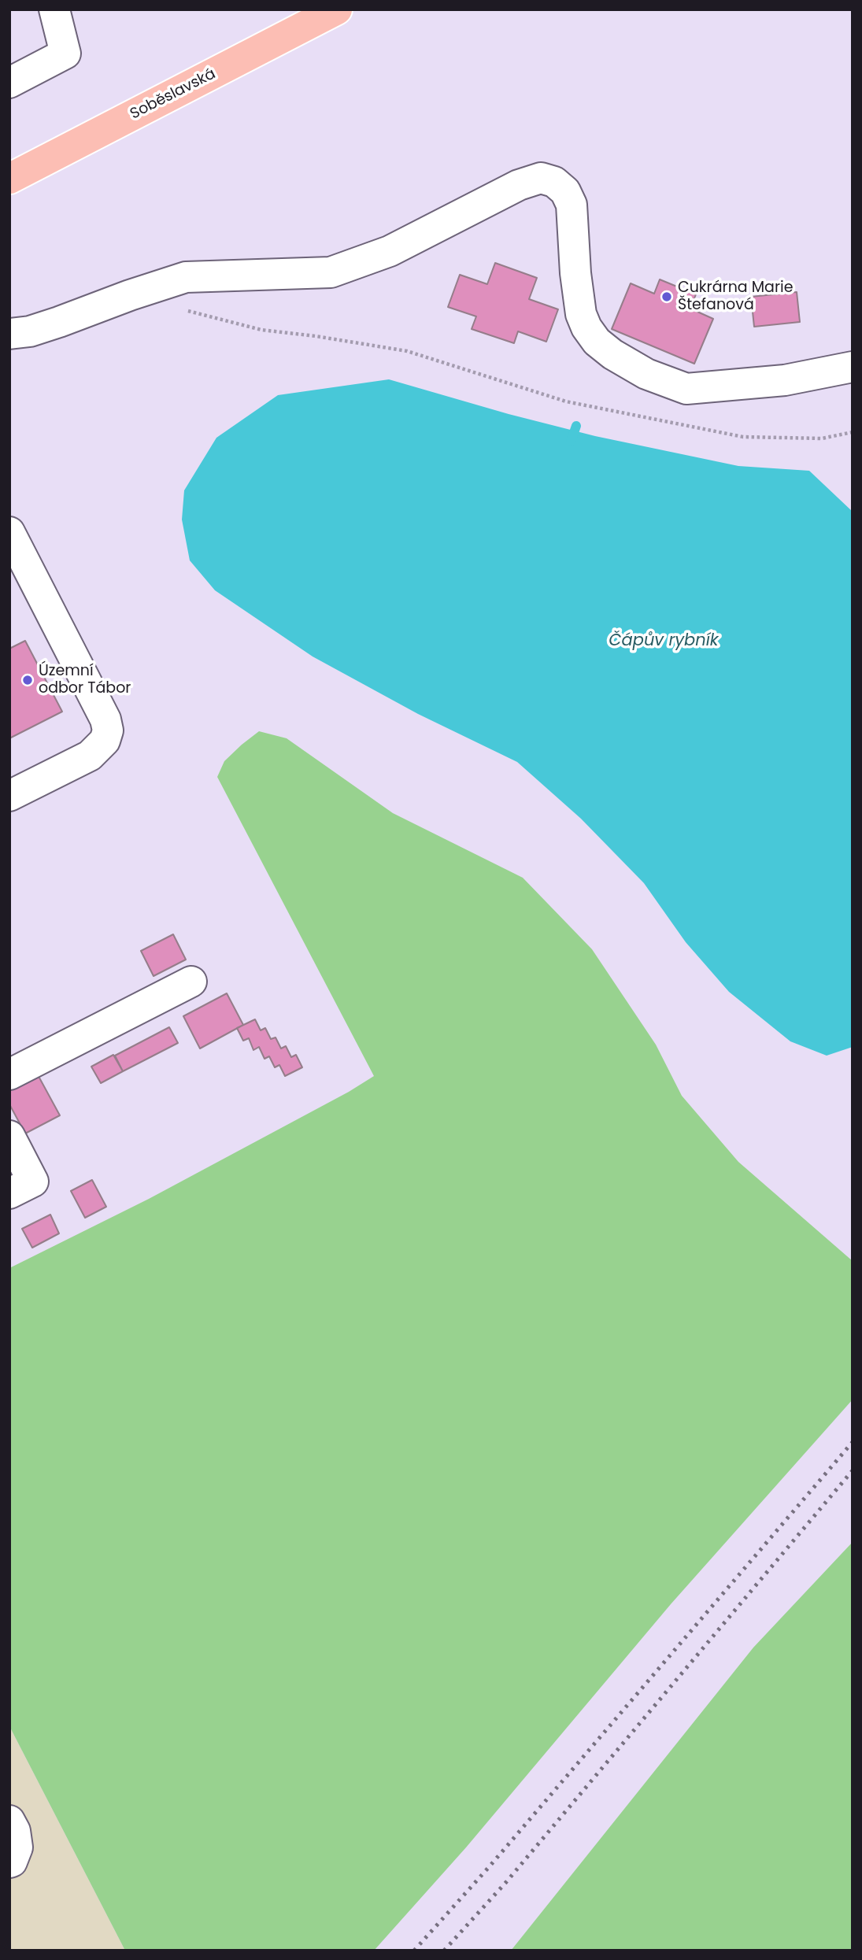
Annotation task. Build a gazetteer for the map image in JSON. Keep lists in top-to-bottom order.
{
  "streets": {
    "main road": ["Soběslavská"]
  },
  "water": ["Čápův rybník"],
  "places": ["Cukrárna Marie Štefanová", "Územní odbor Tábor"]
}
